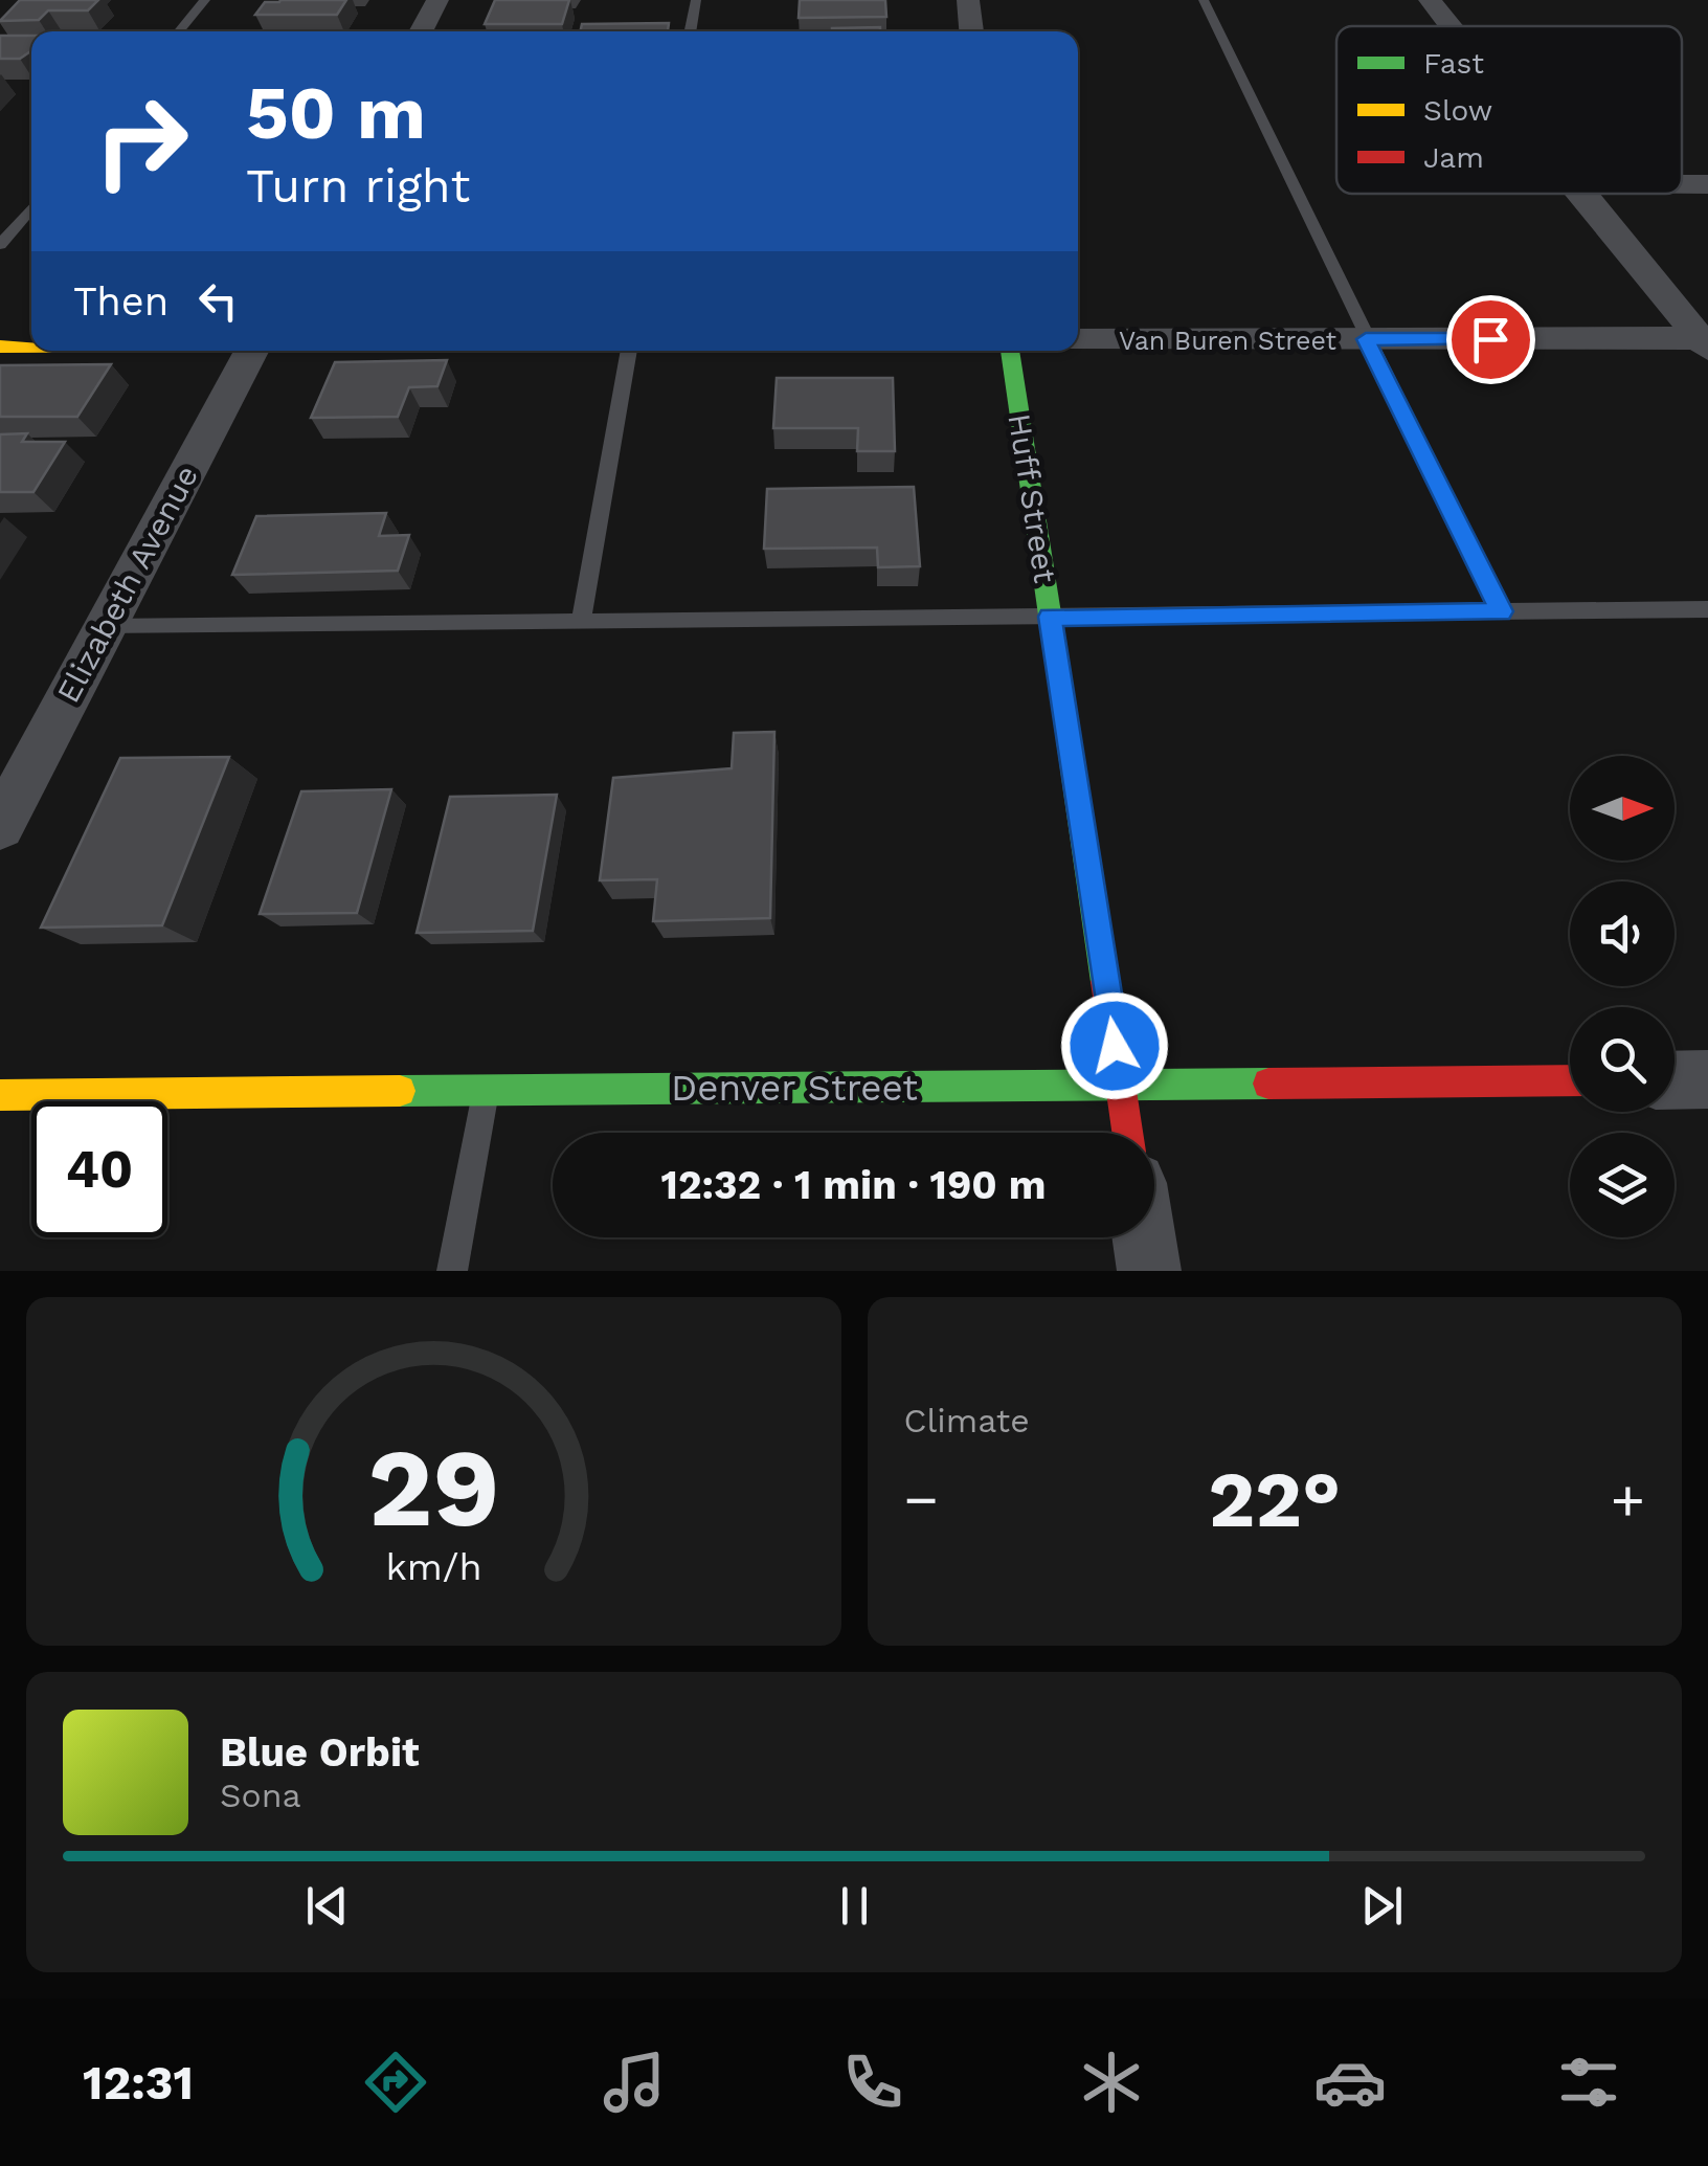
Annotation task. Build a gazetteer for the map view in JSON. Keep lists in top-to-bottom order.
{
  "streets": {
    "street": [
      "Van Buren Street",
      "Huff Street",
      "Elizabeth Avenue",
      "Denver Street"
    ]
  },
  "crossings": [
    ["Huff Street", "Denver Street"]
  ],
  "legend": ["Fast", "Slow", "Jam"],
  "north": "right",
  "page": {
    "turn": ["50 m", "Turn right"],
    "then": "Then",
    "limit": "40",
    "trip": "12:32 · 1 min · 190 m",
    "tile": "Climate",
    "heat": ["−", "22°", "+"],
    "song": ["Blue Orbit", "Sona"],
    "tabs": "12:31",
    "gauge": ["29", "km/h"]
  }
}
